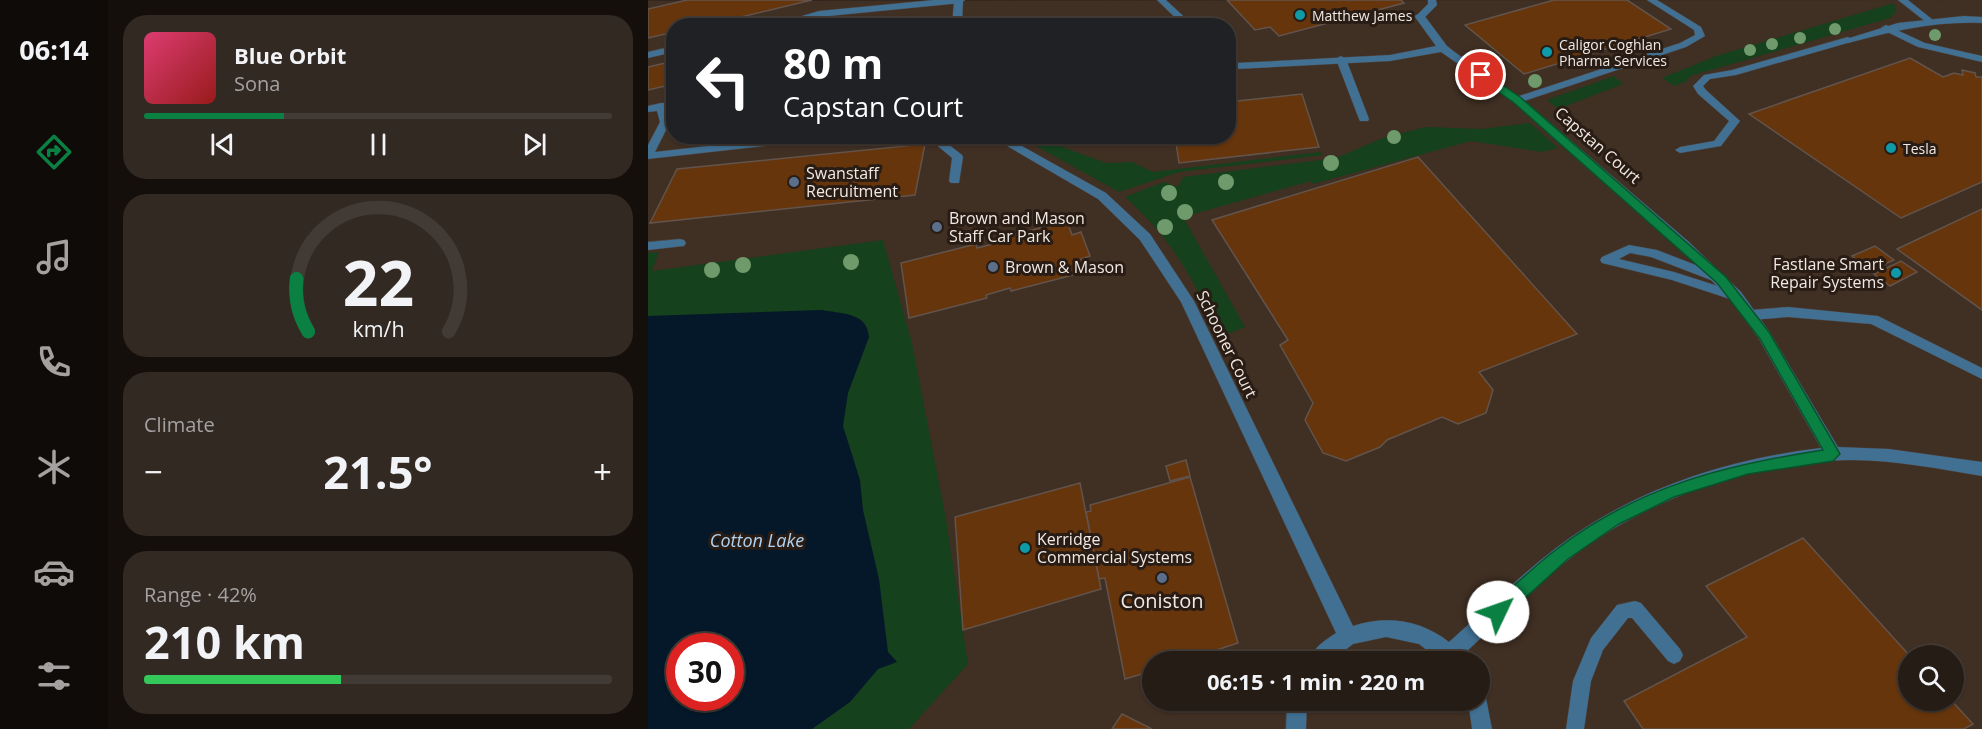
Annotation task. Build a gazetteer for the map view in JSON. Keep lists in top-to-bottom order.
{
  "streets": {
    "street": ["Capstan Court", "Schooner Court"]
  },
  "water": ["Cotton Lake"],
  "places": [
    "Matthew James",
    "Caligor Coghlan Pharma Services",
    "Tesla",
    "Swanstaff Recruitment",
    "Brown and Mason Staff Car Park",
    "Brown & Mason",
    "Fastlane Smart Repair Systems",
    "Kerridge Commercial Systems",
    "Coniston"
  ],
  "page": {
    "tabs": "06:14",
    "turn": ["80 m", "Capstan Court"],
    "song": ["Blue Orbit", "Sona"],
    "tile": [
      "Climate",
      ["Range · 42%", "210 km"]
    ],
    "heat": ["−", "21.5°", "+"],
    "limit": "30",
    "trip": "06:15 · 1 min · 220 m",
    "gauge": ["22", "km/h"]
  }
}
